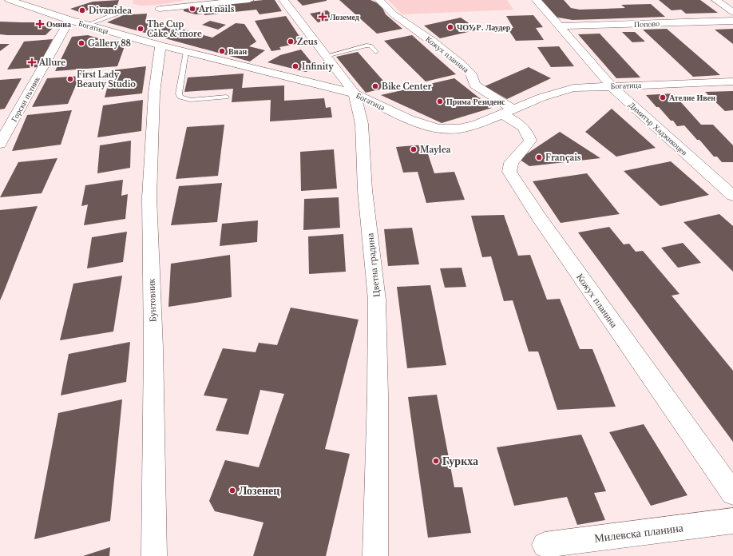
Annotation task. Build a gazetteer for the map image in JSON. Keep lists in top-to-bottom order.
{
  "streets": {
    "street": [
      "Попово",
      "Богатица",
      "Кожух планина",
      "Горски пътник",
      "Димитър Хаджикоцев",
      "Цветна градина",
      "Бунтовник",
      "Милевска планина"
    ]
  },
  "crossings": [
    ["Попово", "Димитър Хаджикоцев"],
    ["Богатица", "Кожух планина"],
    ["Богатица", "Горски пътник"],
    ["Богатица", "Димитър Хаджикоцев"],
    ["Богатица", "Цветна градина"],
    ["Богатица", "Бунтовник"]
  ],
  "places": {
    "other": [
      "Art nails",
      "Divanidea",
      "ЧОУ Р. Лаудер",
      "The Cup Cake & more",
      "Zeus",
      "Gallery 88",
      "Виан",
      "Infinity",
      "First Lady Beauty Studio",
      "Bike Center",
      "Ателие Ивен",
      "Прима Резиденс",
      "Maylea",
      "Français",
      "Гуркха",
      "Лозенец"
    ],
    "health": ["Лоземед", "Омниа", "Allure"]
  }
}
